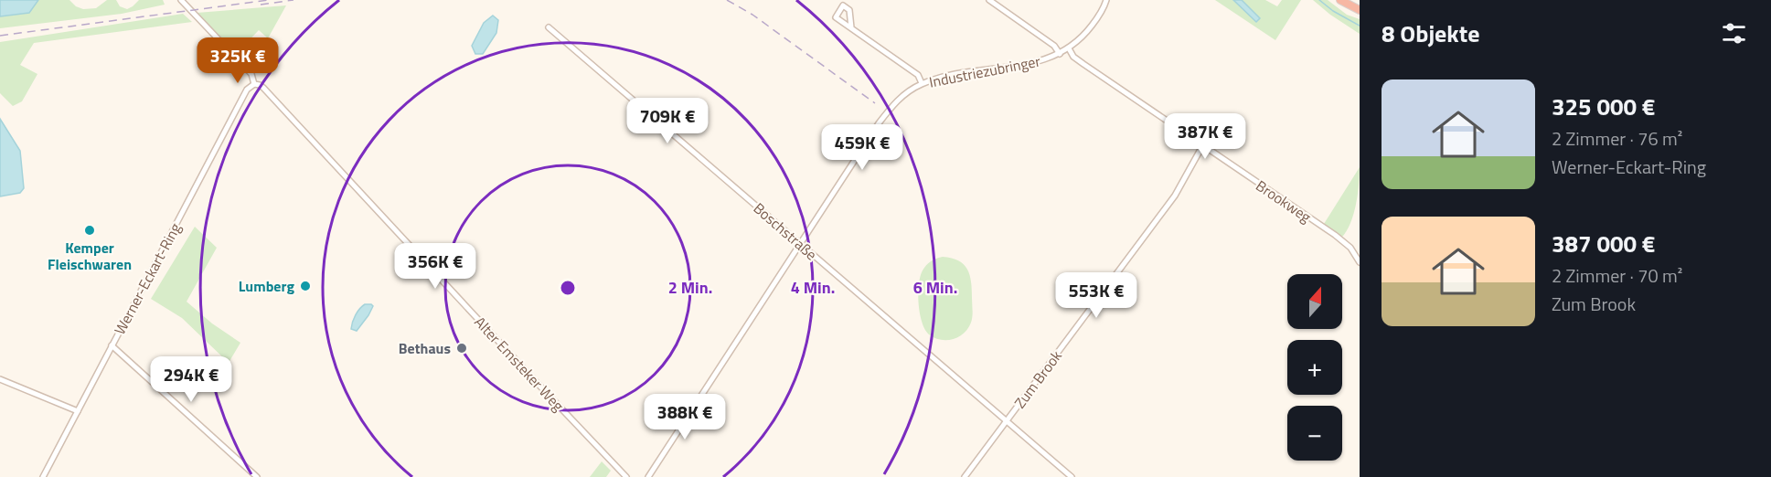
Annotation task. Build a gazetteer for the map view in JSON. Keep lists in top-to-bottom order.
{
  "streets": {
    "street": [
      "Industriezubringer",
      "Brookweg",
      "Boschstraße",
      "Werner-Eckart-Ring",
      "Alter Emsteker Weg",
      "Zum Brook"
    ]
  },
  "crossings": [
    ["Industriezubringer", "Brookweg"],
    ["Industriezubringer", "Boschstraße"],
    ["Brookweg", "Zum Brook"],
    ["Boschstraße", "Zum Brook"],
    ["Werner-Eckart-Ring", "Alter Emsteker Weg"]
  ],
  "places": ["Kemper Fleischwaren", "Lumberg", "Bethaus"],
  "north": "top",
  "page": {
    "heading": "8 Objekte",
    "price": [
      "325K €",
      "709K €",
      "387K €",
      "459K €",
      "356K €",
      "553K €",
      "294K €",
      "388K €"
    ],
    "list": [
      {
        "name": "325 000 €",
        "note": "2 Zimmer · 76 m² · Werner-Eckart-Ring"
      },
      {
        "name": "387 000 €",
        "note": "2 Zimmer · 70 m² · Zum Brook"
      }
    ],
    "map_buttons": ["+", "−"]
  },
  "rings": ["2 Min.", "4 Min.", "6 Min."]
}
